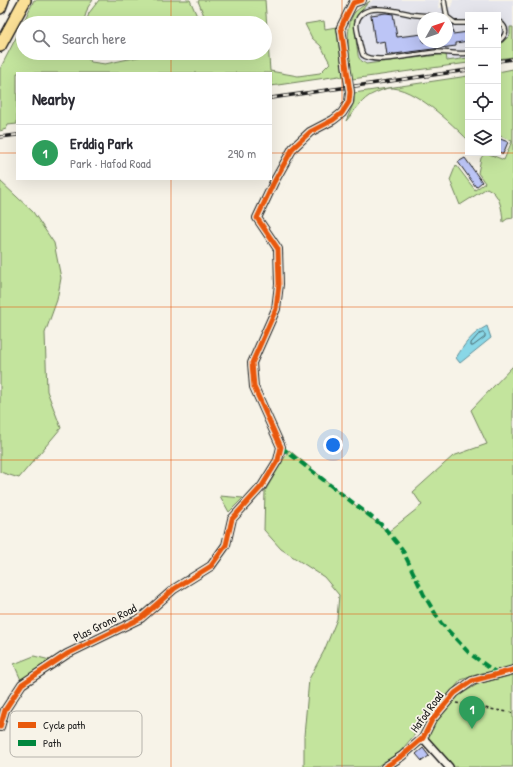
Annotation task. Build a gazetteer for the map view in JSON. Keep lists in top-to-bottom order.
{
  "streets": {
    "street": ["Plas Grono Road", "Hafod Road"]
  },
  "legend": ["Cycle path", "Path"],
  "north": "top right",
  "page": {
    "map_buttons": ["+", "−"],
    "search": "Search here",
    "heading": "Nearby",
    "list": [
      {
        "mark": "1",
        "name": "Erddig Park",
        "note": "Park · Hafod Road",
        "value": "290 m"
      }
    ],
    "pins": "1"
  }
}
